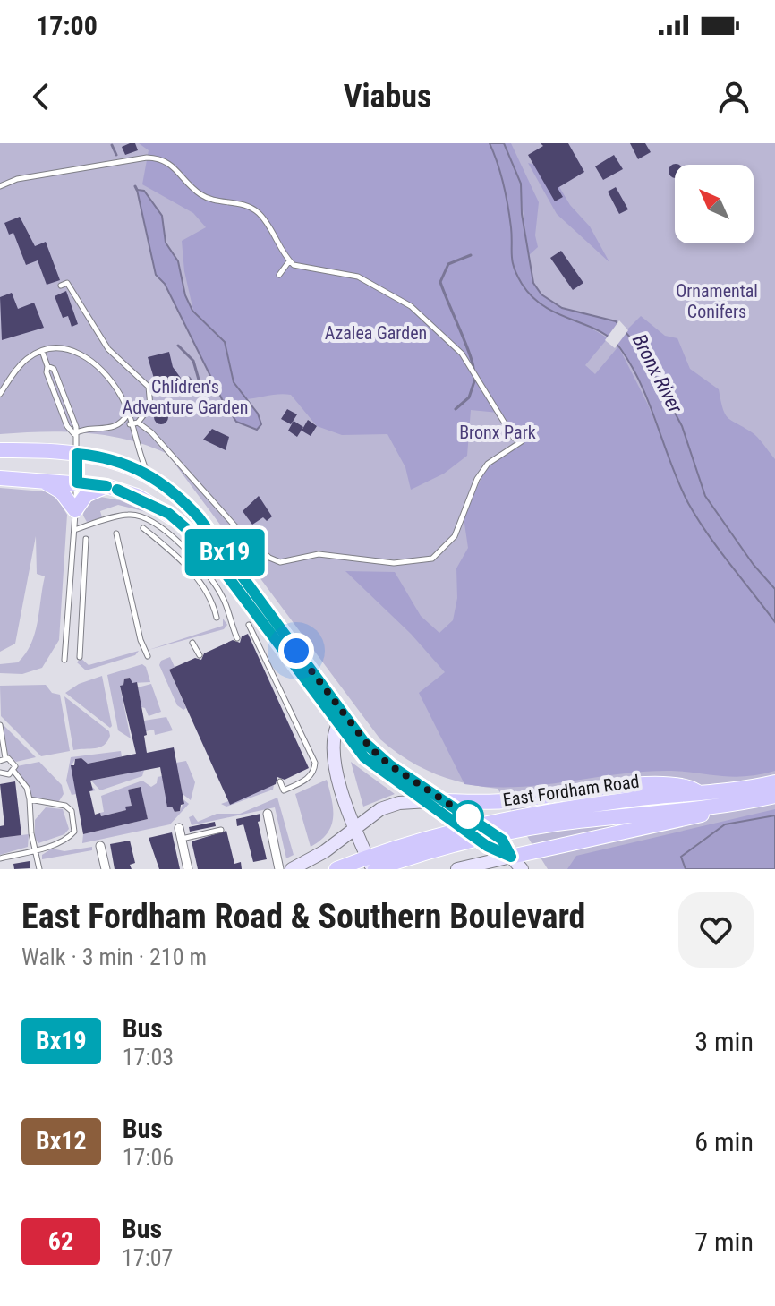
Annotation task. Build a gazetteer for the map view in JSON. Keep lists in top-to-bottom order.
{
  "streets": {
    "main road": ["East Fordham Road"]
  },
  "water": ["Bronx River"],
  "parks": [
    "Ornamental Conifers",
    "Azalea Garden",
    "Chlidren's Adventure Garden",
    "Bronx Park"
  ],
  "lines": ["bus line Bx19"],
  "north": "top left",
  "page": {
    "status": "17:00",
    "header": "Viabus",
    "on_map": "Bx19",
    "heading": ["East Fordham Road & Southern Boulevard", "Walk · 3 min · 210 m"],
    "list": [
      {
        "mark": "Bx19",
        "name": "Bus",
        "note": "17:03",
        "value": "3 min"
      },
      {
        "mark": "Bx12",
        "name": "Bus",
        "note": "17:06",
        "value": "6 min"
      },
      {
        "mark": "62",
        "name": "Bus",
        "note": "17:07",
        "value": "7 min"
      }
    ]
  }
}
